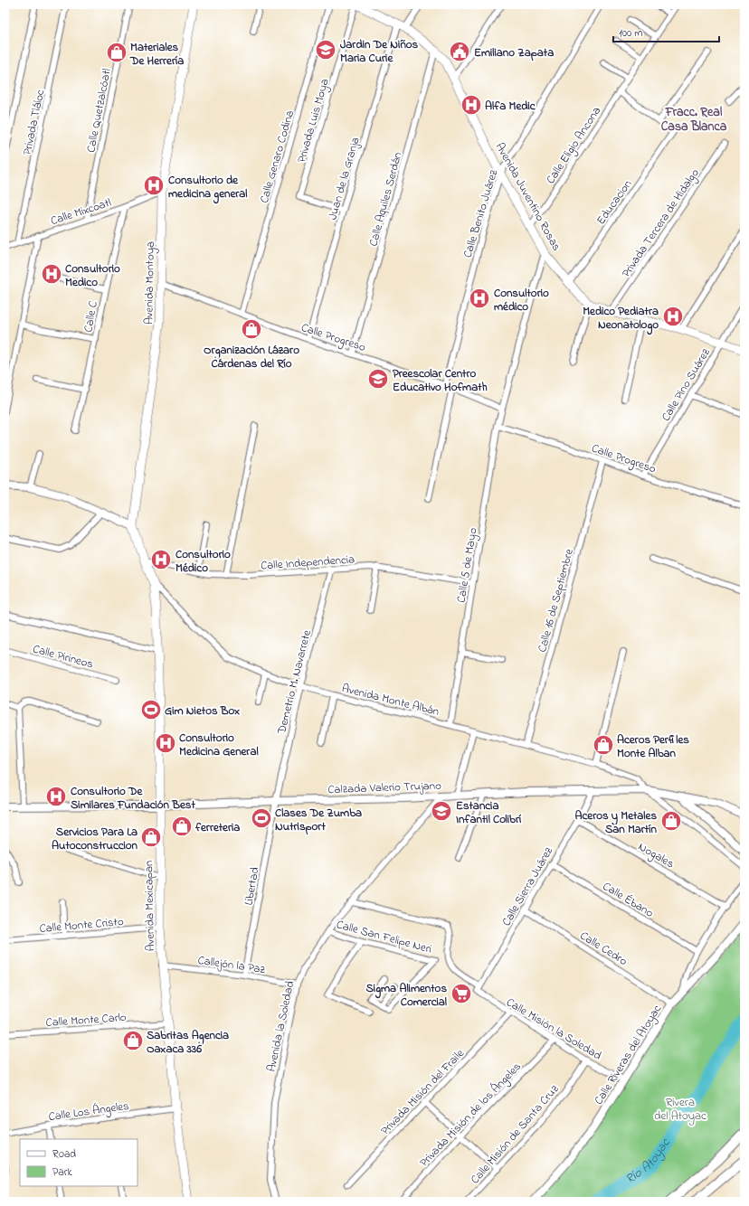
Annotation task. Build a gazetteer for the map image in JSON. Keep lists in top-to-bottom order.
{
  "streets": {
    "main road": ["Avenida Juventino Rosas", "Avenida Montoya", "Avenida Mexicapan"],
    "street": [
      "Calle Quetzalcóatl",
      "Privada Luis Moya",
      "Privada Tláloc",
      "Calle Eligio Ancona",
      "Calle Genaro Codina",
      "Juan de la Granja",
      "Calle Aquiles Serdán",
      "Educacion",
      "Calle Mixcoatl",
      "Calle Benito Juárez",
      "Privada Tercera de Hidalgo",
      "Calle C",
      "Calle Progreso",
      "Calle Pino Suárez",
      "Calle Independencia",
      "Calle 5 de Mayo",
      "Calle 16 de Septiembre",
      "Calle Pirineos",
      "Demetrio M. Navarrete",
      "Avenida Monte Albán",
      "Calzada Valerio Trujano",
      "Nogales",
      "Libertad",
      "Calle Sierra Juárez",
      "Calle Ébano",
      "Calle Monte Cristo",
      "Calle San Felipe Neri",
      "Calle Cedro",
      "Callejón la Paz",
      "Calle Monte Carlo",
      "Avenida la Soledad",
      "Calle Misión la Soledad",
      "Calle Riveras del Atoyac",
      "Privada Misión del Fraile",
      "Calle Los Ángeles",
      "Privada Misión de los Ángeles",
      "Calle Misión de Santa Cruz"
    ]
  },
  "crossings": [
    ["Calle Quetzalcóatl", "Calle Mixcoatl"],
    ["Privada Luis Moya", "Juan de la Granja"],
    ["Privada Luis Moya", "Avenida Juventino Rosas"],
    ["Privada Tláloc", "Calle Mixcoatl"],
    ["Calle Eligio Ancona", "Avenida Juventino Rosas"],
    ["Calle Genaro Codina", "Calle Progreso"],
    ["Juan de la Granja", "Avenida Juventino Rosas"],
    ["Juan de la Granja", "Calle Progreso"],
    ["Avenida Juventino Rosas", "Calle Aquiles Serdán"],
    ["Avenida Juventino Rosas", "Educacion"],
    ["Avenida Juventino Rosas", "Calle Benito Juárez"],
    ["Avenida Juventino Rosas", "Privada Tercera de Hidalgo"],
    ["Avenida Juventino Rosas", "Calle Pino Suárez"],
    ["Calle Aquiles Serdán", "Calle Progreso"],
    ["Calle Mixcoatl", "Avenida Montoya"],
    ["Calle Mixcoatl", "Calle C"],
    ["Calle Benito Juárez", "Calle Progreso"],
    ["Avenida Montoya", "Calle Progreso"],
    ["Avenida Montoya", "Calle Independencia"],
    ["Avenida Montoya", "Avenida Monte Albán"],
    ["Avenida Montoya", "Avenida Mexicapan"],
    ["Calle Progreso", "Calle Pino Suárez"],
    ["Calle Progreso", "Calle 5 de Mayo"],
    ["Calle Progreso", "Calle 16 de Septiembre"],
    ["Calle Independencia", "Calle 5 de Mayo"],
    ["Calle Independencia", "Demetrio M. Navarrete"],
    ["Calle 5 de Mayo", "Avenida Monte Albán"],
    ["Calle 16 de Septiembre", "Avenida Monte Albán"],
    ["Demetrio M. Navarrete", "Avenida Monte Albán"],
    ["Demetrio M. Navarrete", "Calzada Valerio Trujano"],
    ["Demetrio M. Navarrete", "Libertad"],
    ["Avenida Monte Albán", "Calzada Valerio Trujano"],
    ["Avenida Monte Albán", "Avenida Mexicapan"],
    ["Calzada Valerio Trujano", "Libertad"],
    ["Calzada Valerio Trujano", "Calle Sierra Juárez"],
    ["Calzada Valerio Trujano", "Avenida Mexicapan"],
    ["Calzada Valerio Trujano", "Avenida la Soledad"],
    ["Nogales", "Calle Sierra Juárez"],
    ["Libertad", "Callejón la Paz"],
    ["Calle Sierra Juárez", "Calle Ébano"],
    ["Calle Sierra Juárez", "Calle Cedro"],
    ["Calle Sierra Juárez", "Calle Misión la Soledad"],
    ["Avenida Mexicapan", "Calle Monte Cristo"],
    ["Avenida Mexicapan", "Callejón la Paz"],
    ["Avenida Mexicapan", "Calle Monte Carlo"],
    ["Avenida Mexicapan", "Calle Los Ángeles"],
    ["Calle San Felipe Neri", "Avenida la Soledad"],
    ["Calle Cedro", "Calle Riveras del Atoyac"],
    ["Callejón la Paz", "Avenida la Soledad"],
    ["Avenida la Soledad", "Calle Misión la Soledad"],
    ["Calle Misión la Soledad", "Calle Riveras del Atoyac"],
    ["Calle Misión la Soledad", "Privada Misión del Fraile"],
    ["Calle Misión la Soledad", "Privada Misión de los Ángeles"],
    ["Calle Misión la Soledad", "Calle Misión de Santa Cruz"]
  ],
  "districts": ["Fracc. Real Casa Blanca"],
  "water": ["Río Atoyac"],
  "parks": ["Rivera del Atoyac"],
  "places": {
    "school or university": ["Jardin De Niños Maria Curie", "Preescolar Centro Educativo Hofmath", "Estancia Infantil Colibrí"],
    "public building": ["Emiliano Zapata"],
    "shop": [
      "Materiales De Herrería",
      "Organización Lázaro Cárdenas del Río",
      "Aceros Perfiles Monte Alban",
      "Aceros y Metales San Martín",
      "ferreteria",
      "Servicios Para La Autoconstruccion",
      "Sabritas Agencia Oaxaca 336"
    ],
    "hospital": [
      "Alfa Medic",
      "Consultorio de medicina general",
      "Consultorio Medico",
      "Consultorio médico",
      "Medico Pediatra Neonatologo",
      "Consultorio Médico",
      "Consultorio Medicina General",
      "Consultorio De Similares Fundación Best"
    ],
    "sports": ["Gim Nietos Box", "Clases De Zumba Nutrisport"],
    "supermarket": ["Sigma Alimentos Comercial"]
  },
  "legend": ["Road", "Park"],
  "scale_bar": "100 m"
}
